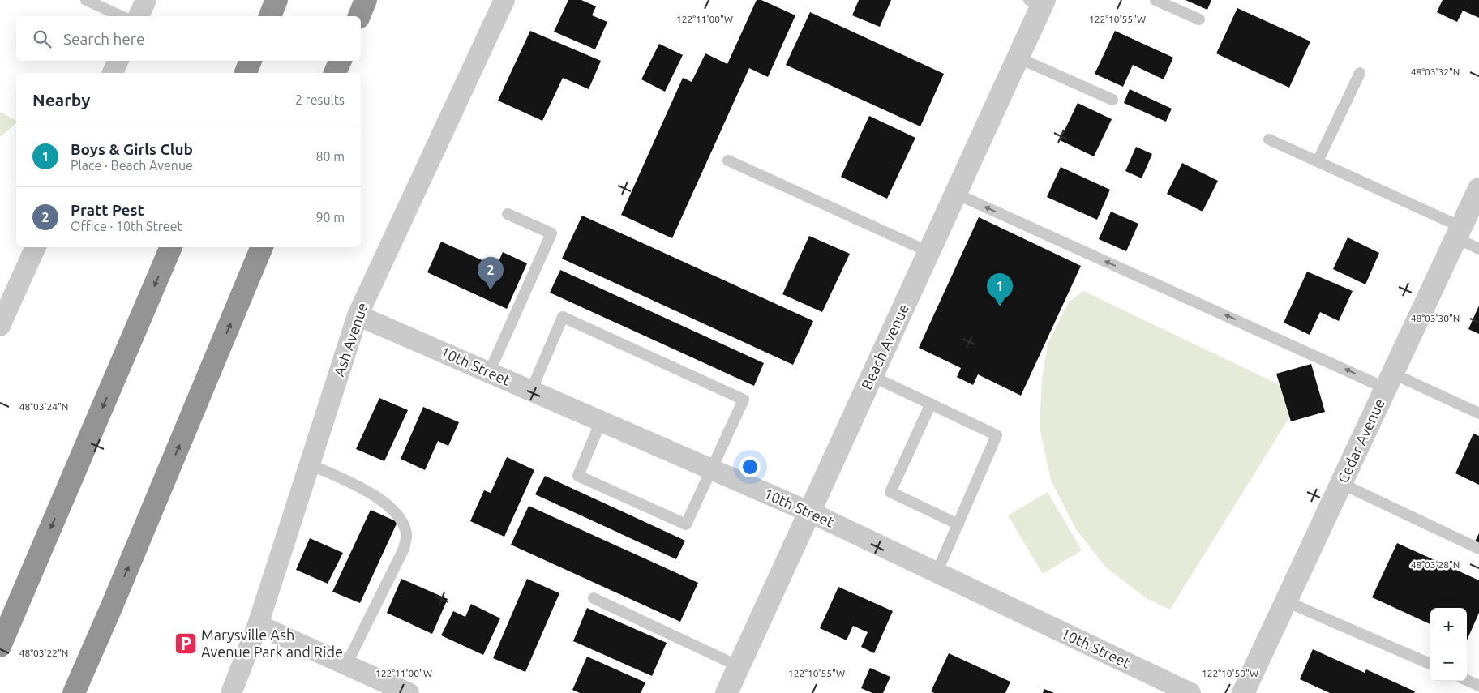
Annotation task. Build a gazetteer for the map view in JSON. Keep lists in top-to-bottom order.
{
  "streets": {
    "street": [
      "Ash Avenue",
      "Beach Avenue",
      "10th Street",
      "Cedar Avenue"
    ]
  },
  "crossings": [
    ["Ash Avenue", "10th Street"],
    ["Beach Avenue", "10th Street"]
  ],
  "places": {
    "parking": ["Marysville Ash Avenue Park and Ride"]
  },
  "page": {
    "search": "Search here",
    "heading": ["Nearby", "2 results"],
    "list": [
      {
        "mark": "1",
        "name": "Boys & Girls Club",
        "note": "Place · Beach Avenue",
        "value": "80 m"
      },
      {
        "mark": "2",
        "name": "Pratt Pest",
        "note": "Office · 10th Street",
        "value": "90 m"
      }
    ],
    "pins": ["2", "1"],
    "map_buttons": ["+", "−"]
  },
  "coordinates": [
    "122°11'00\"W",
    "122°10'55\"W",
    "48°03'32\"N",
    "48°03'30\"N",
    "48°03'24\"N",
    "48°03'28\"N",
    "48°03'22\"N",
    "122°10'50\"W"
  ]
}
